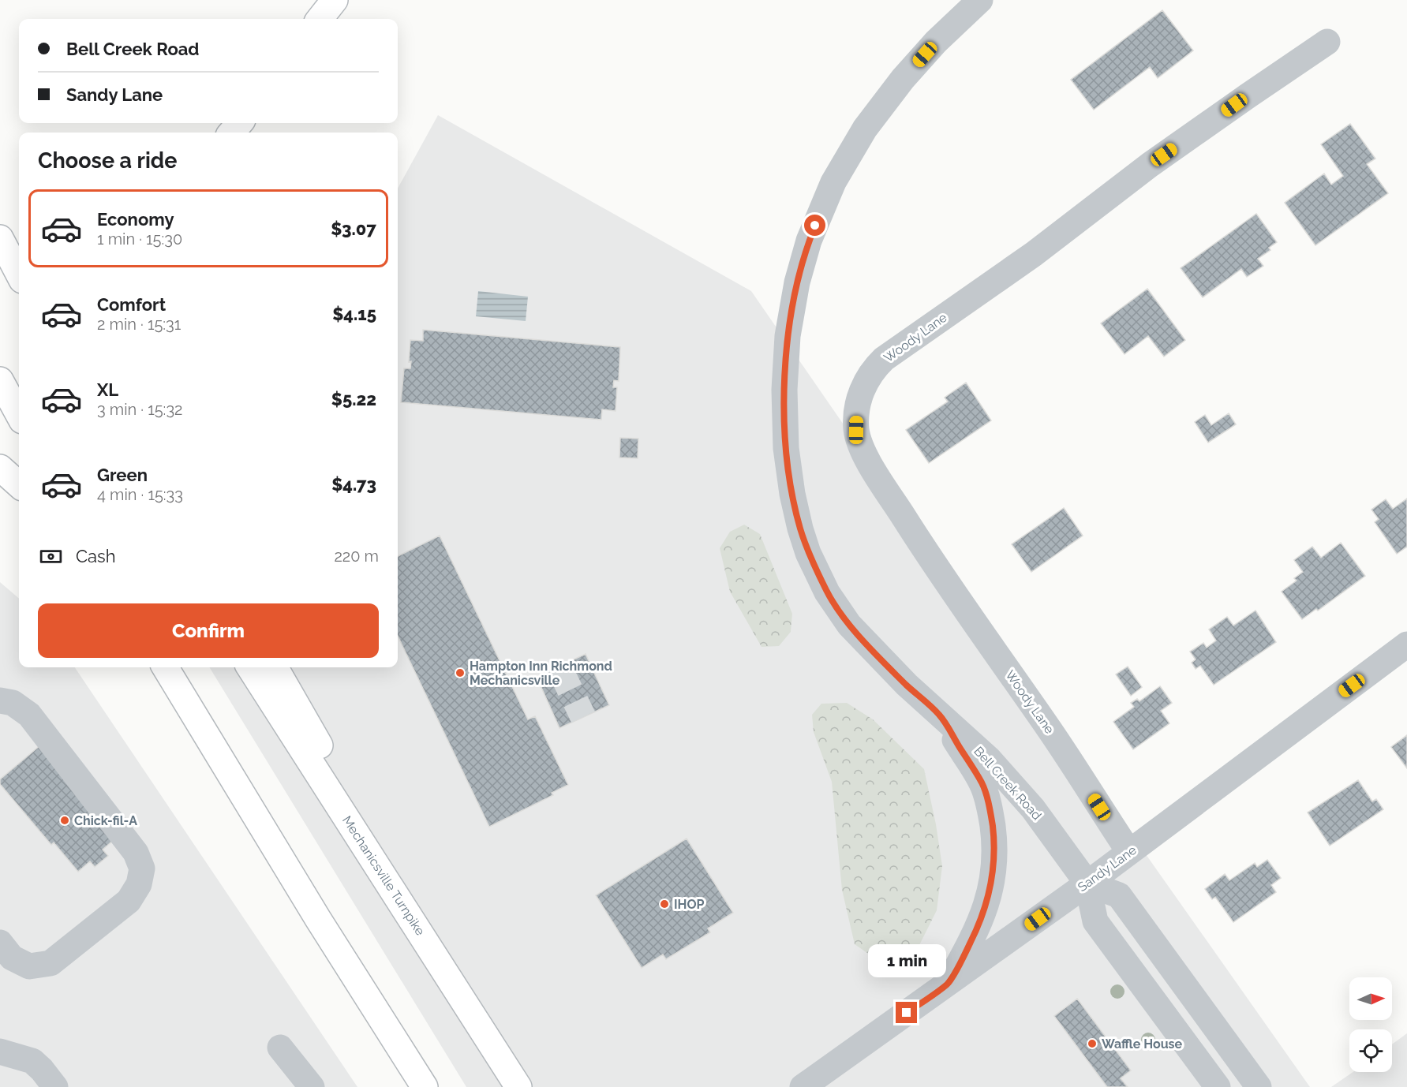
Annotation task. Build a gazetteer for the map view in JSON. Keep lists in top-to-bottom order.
{
  "streets": {
    "highway": ["Mechanicsville Turnpike"],
    "street": ["Woody Lane", "Bell Creek Road", "Sandy Lane"]
  },
  "crossings": [
    ["Woody Lane", "Sandy Lane"],
    ["Bell Creek Road", "Sandy Lane"]
  ],
  "places": [
    "Hampton Inn Richmond Mechanicsville",
    "Chick-fil-A",
    "IHOP",
    "Waffle House"
  ],
  "north": "right",
  "page": {
    "banner": ["Bell Creek Road", "Sandy Lane"],
    "heading": "Choose a ride",
    "list": [
      {
        "name": "Economy",
        "note": "1 min · 15:30",
        "value": "$3.07"
      },
      {
        "name": "Comfort",
        "note": "2 min · 15:31",
        "value": "$4.15"
      },
      {
        "name": "XL",
        "note": "3 min · 15:32",
        "value": "$5.22"
      },
      {
        "name": "Green",
        "note": "4 min · 15:33",
        "value": "$4.73"
      }
    ],
    "pay": ["Cash", "220 m"],
    "buttons": "Confirm",
    "bubble": "1 min"
  }
}
